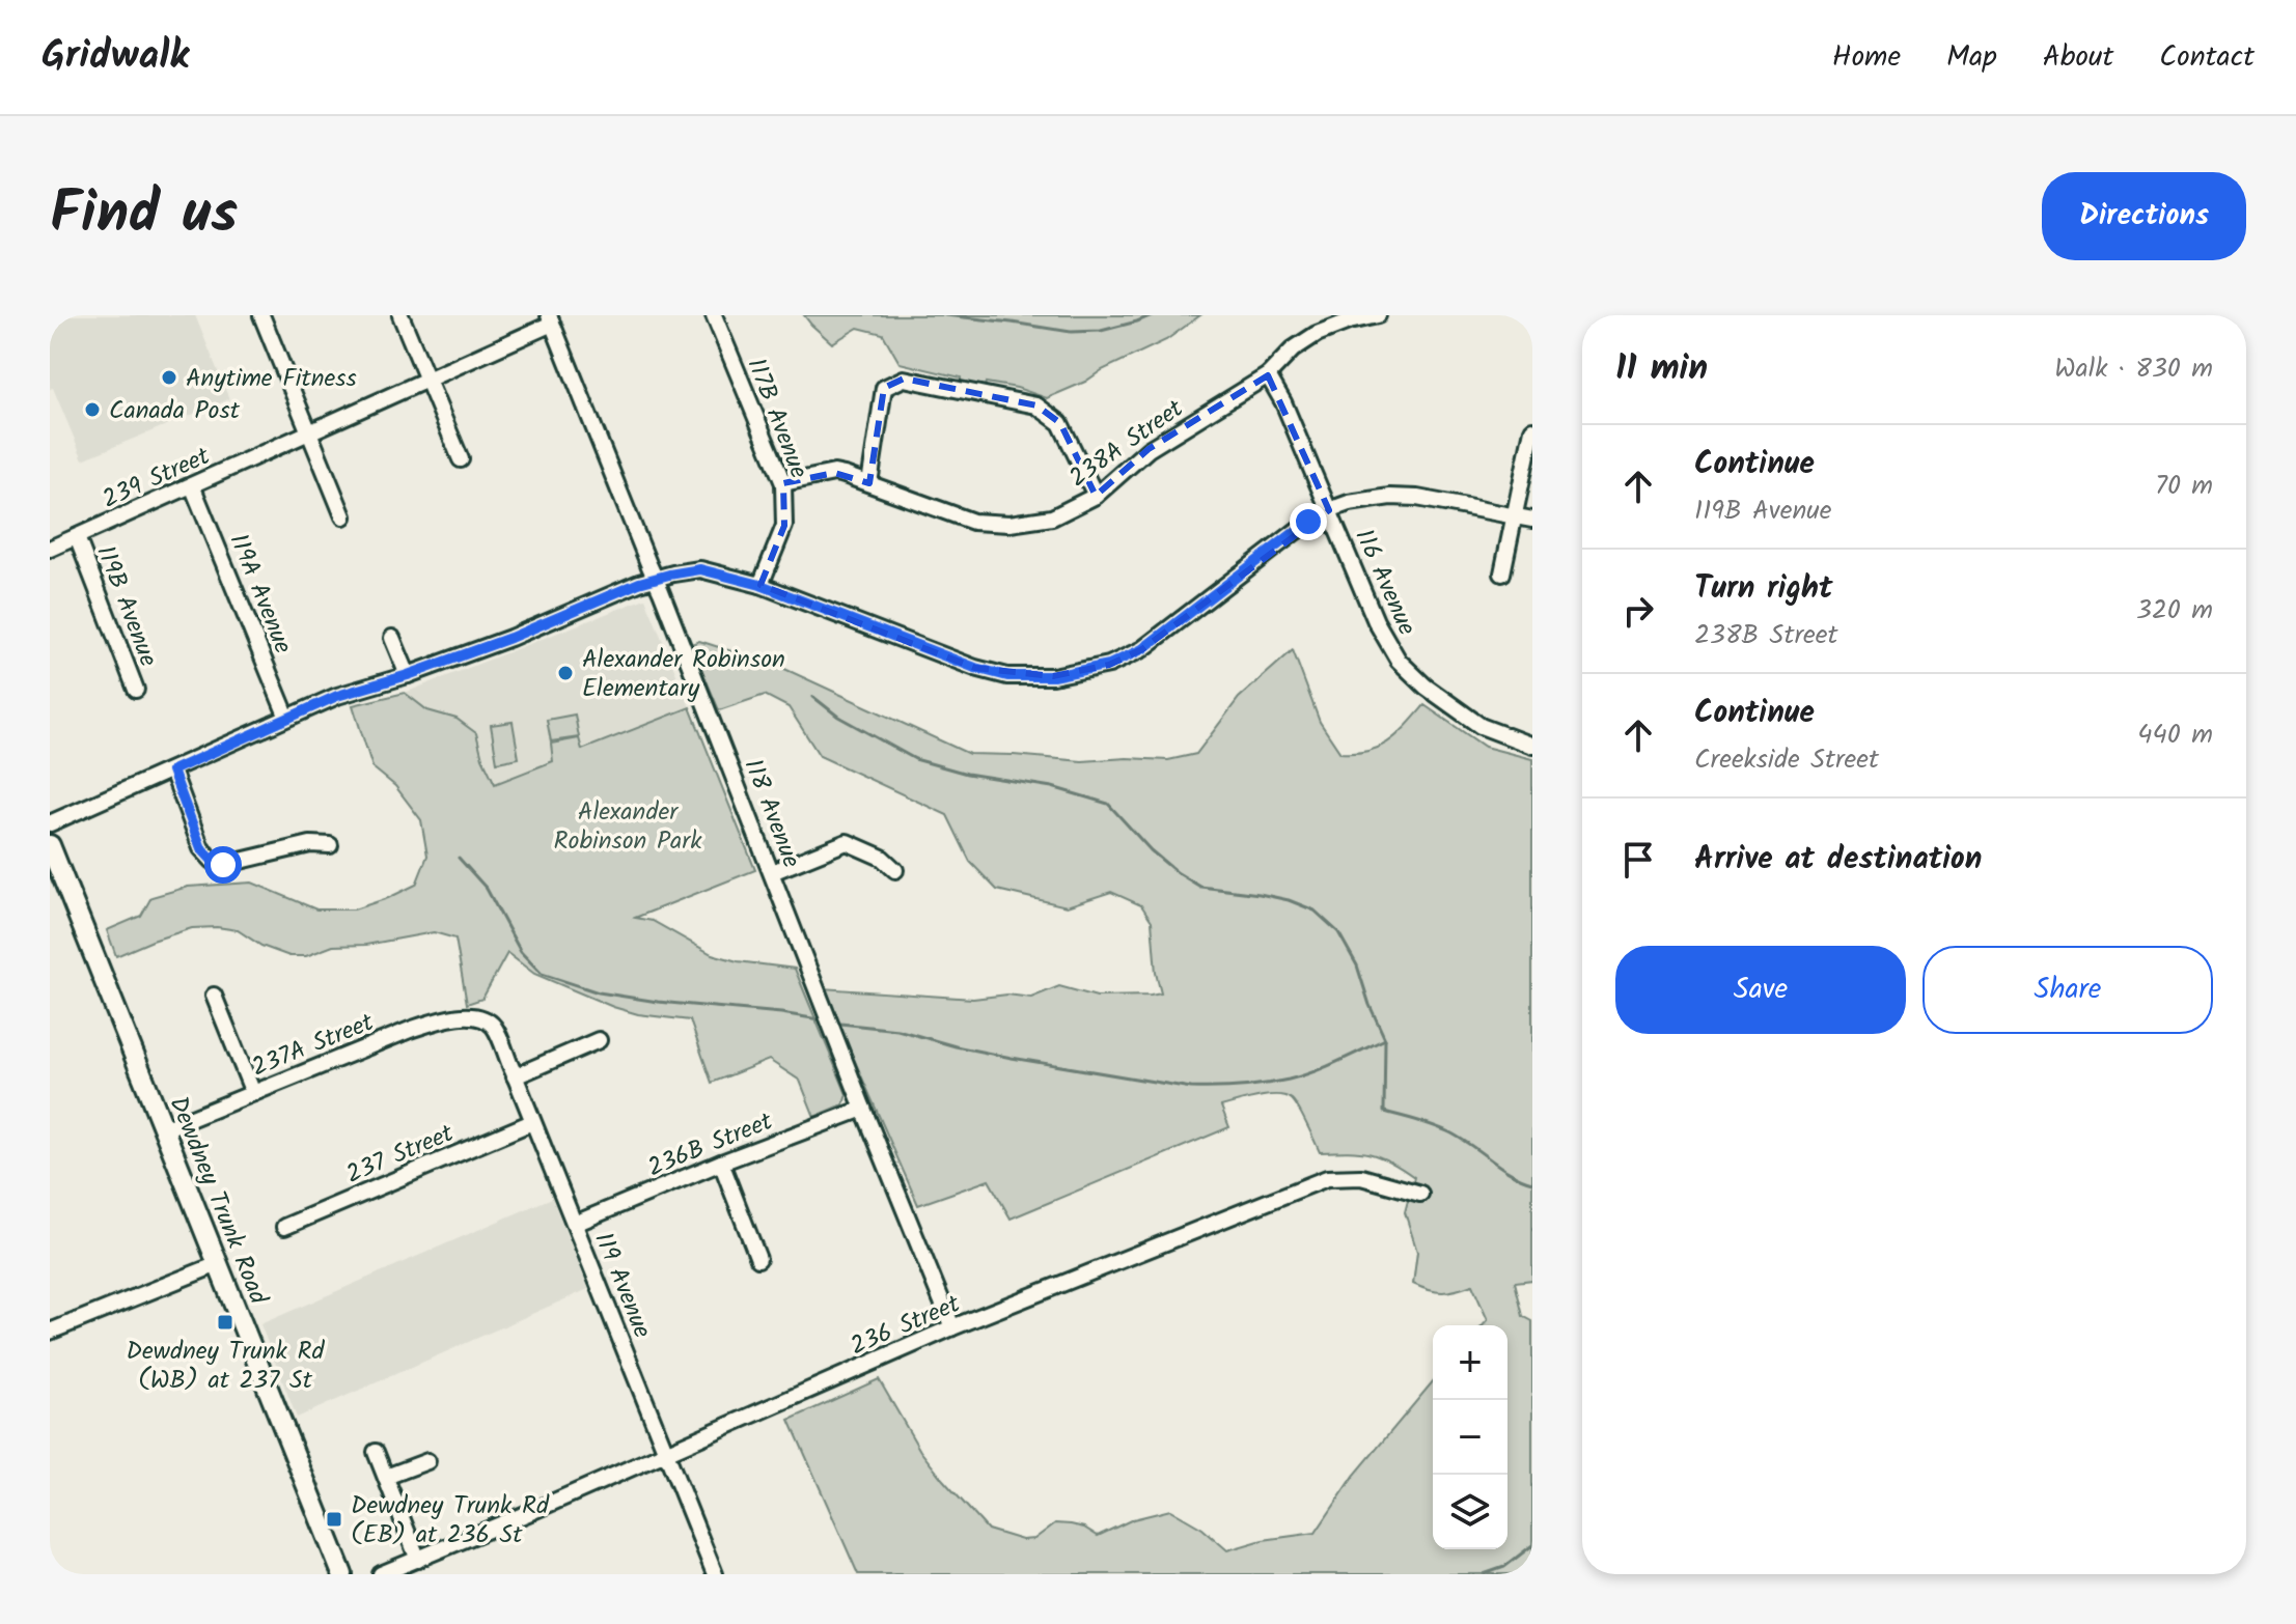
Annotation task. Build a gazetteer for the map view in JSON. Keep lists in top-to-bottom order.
{
  "streets": {
    "main road": ["Dewdney Trunk Road"],
    "street": [
      "117B Avenue",
      "238A Street",
      "239 Street",
      "116 Avenue",
      "119A Avenue",
      "119B Avenue",
      "118 Avenue",
      "237A Street",
      "236B Street",
      "237 Street",
      "119 Avenue",
      "236 Street"
    ]
  },
  "crossings": [
    ["117B Avenue", "238A Street"],
    ["238A Street", "116 Avenue"],
    ["239 Street", "119A Avenue"],
    ["239 Street", "119B Avenue"],
    ["239 Street", "118 Avenue"],
    ["118 Avenue", "236B Street"],
    ["118 Avenue", "236 Street"],
    ["237A Street", "Dewdney Trunk Road"],
    ["237A Street", "119 Avenue"],
    ["236B Street", "119 Avenue"],
    ["237 Street", "119 Avenue"],
    ["119 Avenue", "236 Street"]
  ],
  "parks": ["Alexander Robinson Park"],
  "places": {
    "other": ["Anytime Fitness", "Canada Post", "Alexander Robinson Elementary"],
    "transit": ["Dewdney Trunk Rd (WB) at 237 St", "Dewdney Trunk Rd (EB) at 236 St"]
  },
  "page": {
    "header": "Gridwalk",
    "nav": [
      "Home",
      "Map",
      "About",
      "Contact"
    ],
    "title": "Find us",
    "buttons": [
      "Directions",
      ["Save", "Share"]
    ],
    "heading": ["11 min", "Walk · 830 m"],
    "list": [
      ["Continue", "119B Avenue", "70 m"],
      ["Turn right", "238B Street", "320 m"],
      ["Continue", "Creekside Street", "440 m"],
      "Arrive at destination"
    ],
    "map_buttons": ["+", "−"]
  }
}
